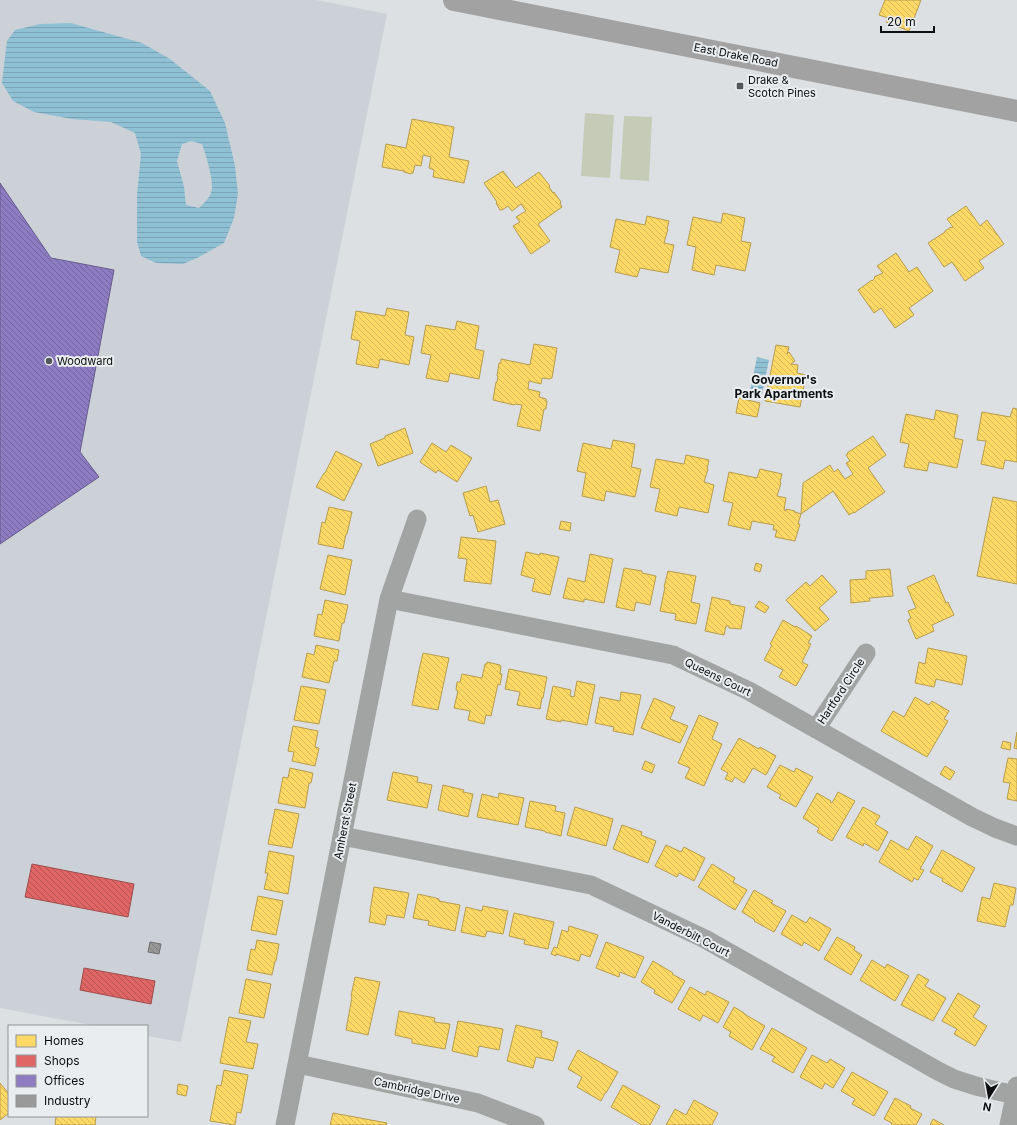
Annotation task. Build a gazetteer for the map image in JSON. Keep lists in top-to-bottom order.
{
  "streets": {
    "main road": ["East Drake Road"],
    "street": [
      "Queens Court",
      "Hartford Circle",
      "Amherst Street",
      "Vanderbilt Court",
      "Cambridge Drive"
    ]
  },
  "crossings": [
    ["Queens Court", "Hartford Circle"],
    ["Queens Court", "Amherst Street"],
    ["Amherst Street", "Vanderbilt Court"],
    ["Amherst Street", "Cambridge Drive"]
  ],
  "districts": ["Governor's Park Apartments"],
  "places": {
    "transit": ["Drake & Scotch Pines"],
    "other": ["Woodward"]
  },
  "legend": [
    "Homes",
    "Shops",
    "Offices",
    "Industry"
  ],
  "scale_bar": "20 m",
  "north": "bottom"
}
